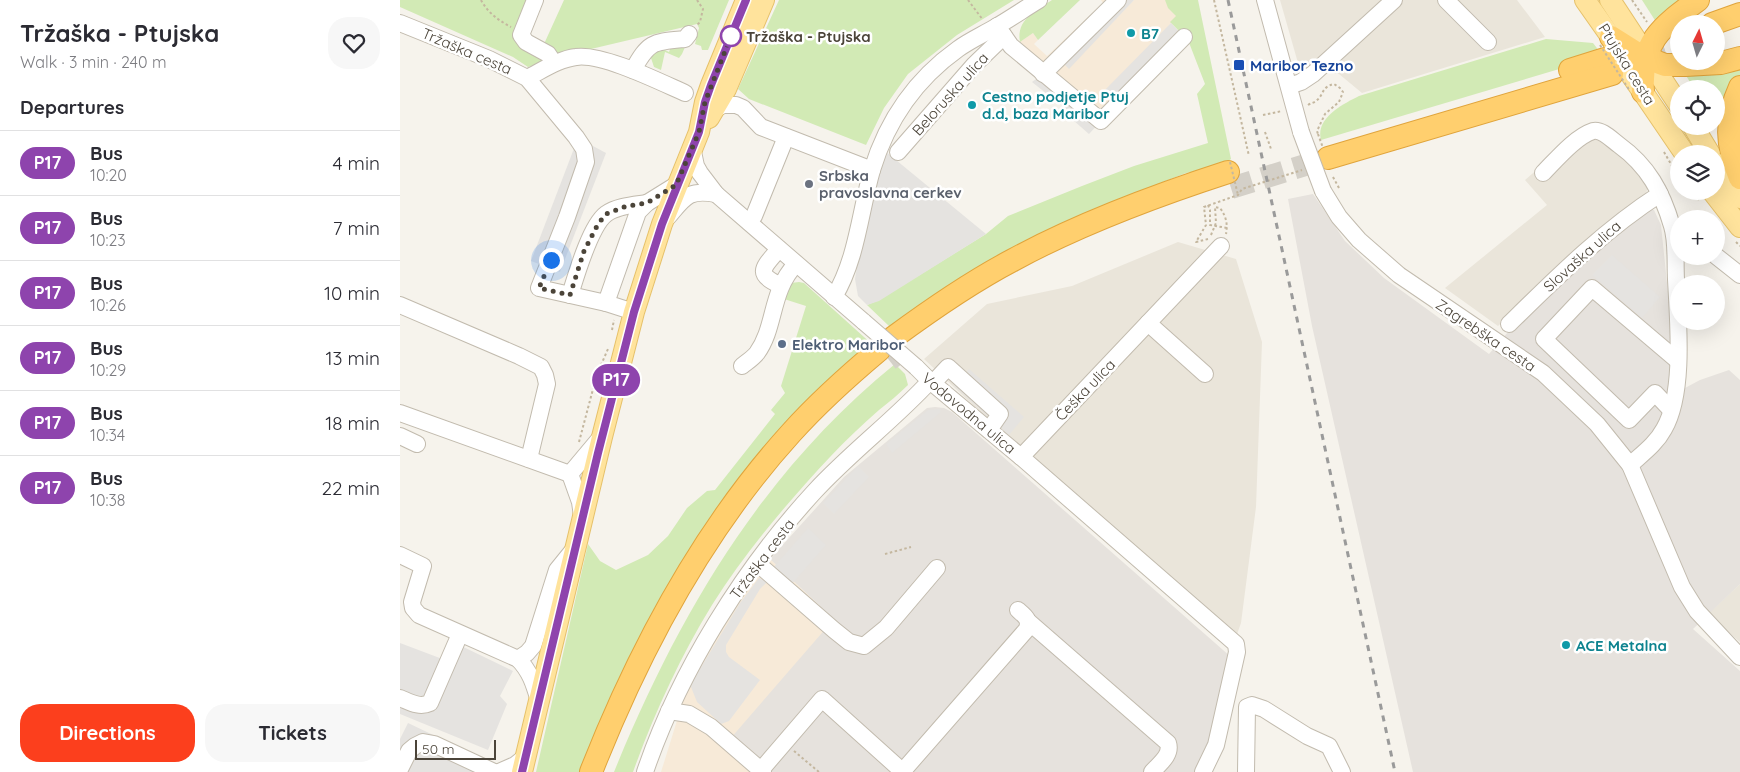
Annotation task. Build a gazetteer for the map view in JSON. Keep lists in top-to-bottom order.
{
  "streets": {
    "main road": ["Ptujska cesta"],
    "street": [
      "Tržaška cesta",
      "Beloruska ulica",
      "Slovaška ulica",
      "Zagrebška cesta",
      "Češka ulica",
      "Vodovodna ulica"
    ]
  },
  "crossings": [
    ["Tržaška cesta", "Vodovodna ulica"],
    ["Beloruska ulica", "Vodovodna ulica"],
    ["Češka ulica", "Vodovodna ulica"]
  ],
  "places": {
    "other": [
      "B7",
      "Tržaška - Ptujska",
      "Cestno podjetje Ptuj d.d, baza Maribor",
      "Srbska pravoslavna cerkev",
      "Elektro Maribor",
      "ACE Metalna"
    ],
    "transit": ["Maribor Tezno"]
  },
  "lines": ["bus line P17"],
  "scale_bar": "50 m",
  "north": "top",
  "page": {
    "heading": [
      ["Tržaška - Ptujska", "Walk · 3 min · 240 m"],
      "Departures"
    ],
    "on_map": "P17",
    "map_buttons": ["+", "−"],
    "list": [
      {
        "mark": "P17",
        "name": "Bus",
        "note": "10:20",
        "value": "4 min"
      },
      {
        "mark": "P17",
        "name": "Bus",
        "note": "10:23",
        "value": "7 min"
      },
      {
        "mark": "P17",
        "name": "Bus",
        "note": "10:26",
        "value": "10 min"
      },
      {
        "mark": "P17",
        "name": "Bus",
        "note": "10:29",
        "value": "13 min"
      },
      {
        "mark": "P17",
        "name": "Bus",
        "note": "10:34",
        "value": "18 min"
      },
      {
        "mark": "P17",
        "name": "Bus",
        "note": "10:38",
        "value": "22 min"
      }
    ],
    "buttons": ["Directions", "Tickets"],
    "scale": "50 m"
  }
}
